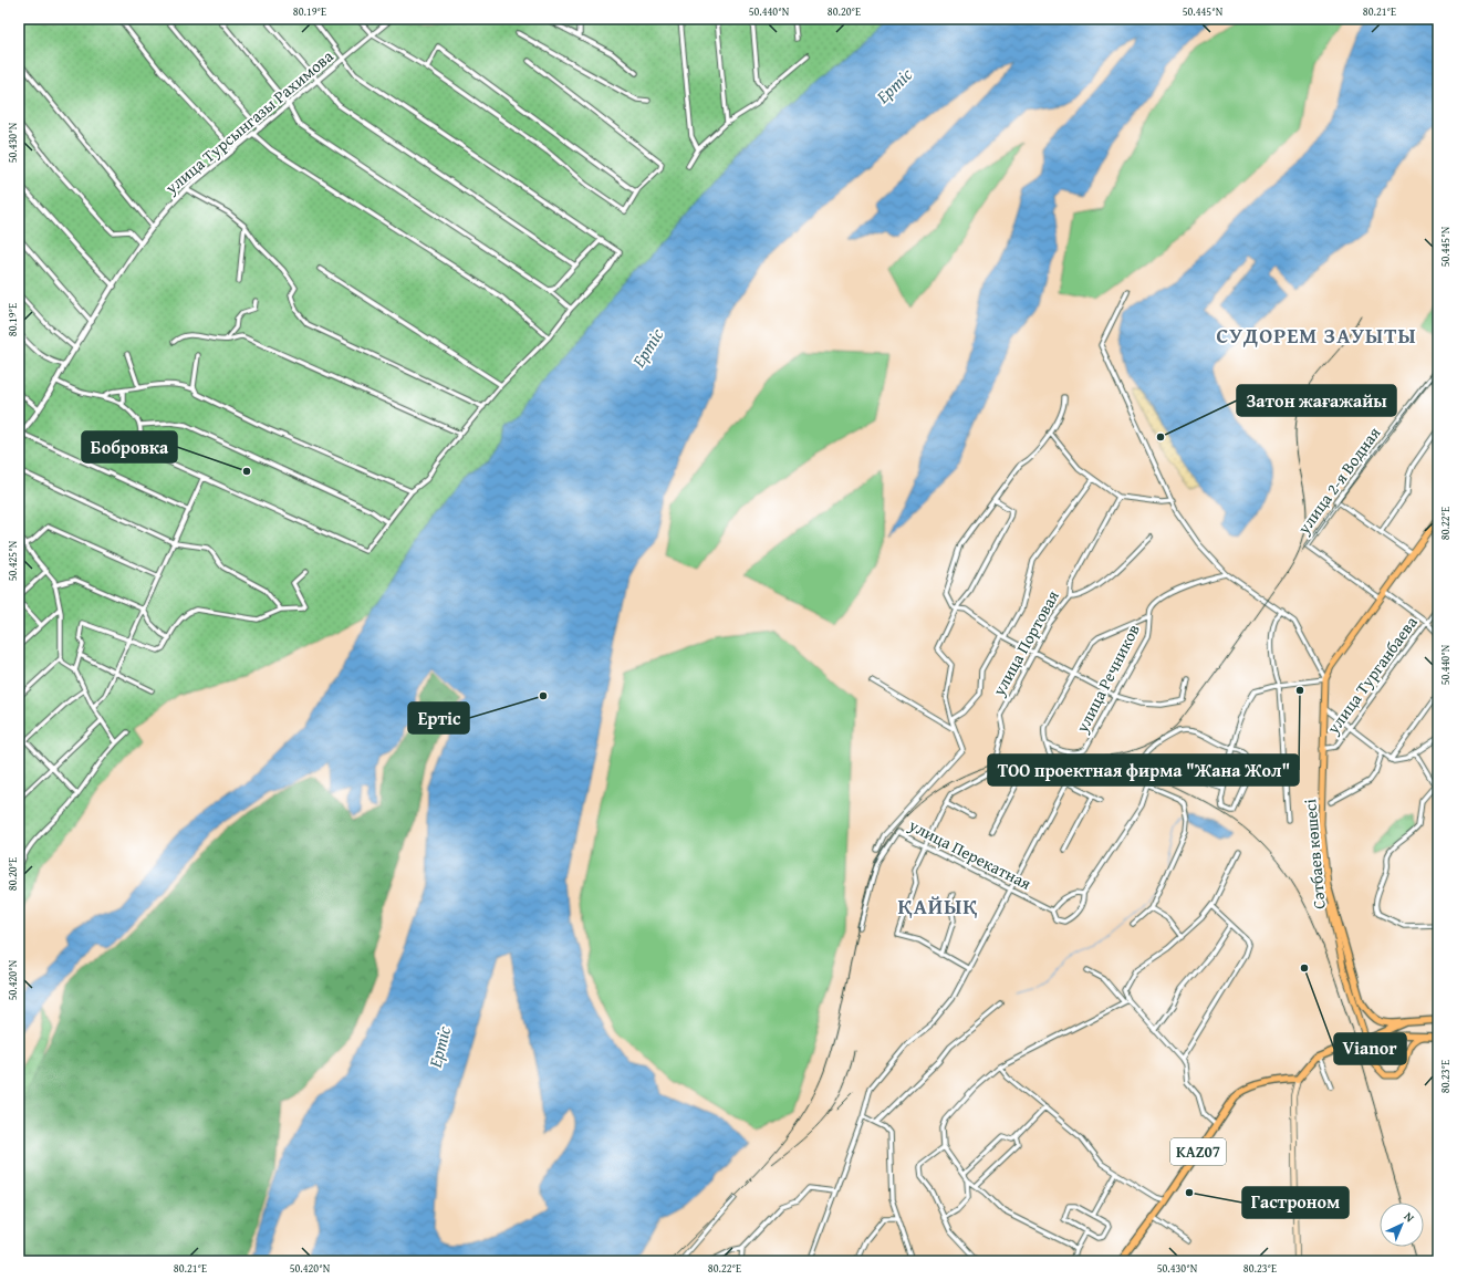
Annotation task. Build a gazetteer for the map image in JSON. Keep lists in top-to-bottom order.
{
  "streets": {
    "highway": ["KAZ07"],
    "main road": ["Сәтбаев көшесі"],
    "street": [
      "улица Турсынгазы Рахимова",
      "улица 2-я Водная",
      "улица Портовая",
      "улица Турганбаева",
      "улица Речников",
      "улица Перекатная"
    ]
  },
  "crossings": [
    ["улица 2-я Водная", "Сәтбаев көшесі"],
    ["улица Турганбаева", "Сәтбаев көшесі"]
  ],
  "districts": ["СУДОРЕМ ЗАУЫТЫ", "ҚАЙЫҚ"],
  "water": ["Ертіс"],
  "places": [
    "Затон жағажайы",
    "Бобровка",
    "ТОО проектная фирма \"Жана Жол\"",
    "Ертіс",
    "Vianor",
    "Гастроном"
  ],
  "north": "top right",
  "coordinates": [
    "80.19°E",
    "50.440°N",
    "80.20°E",
    "50.445°N",
    "80.21°E",
    "50.430°N",
    "80.22°E",
    "50.425°N",
    "50.420°N",
    "80.23°E"
  ]
}
